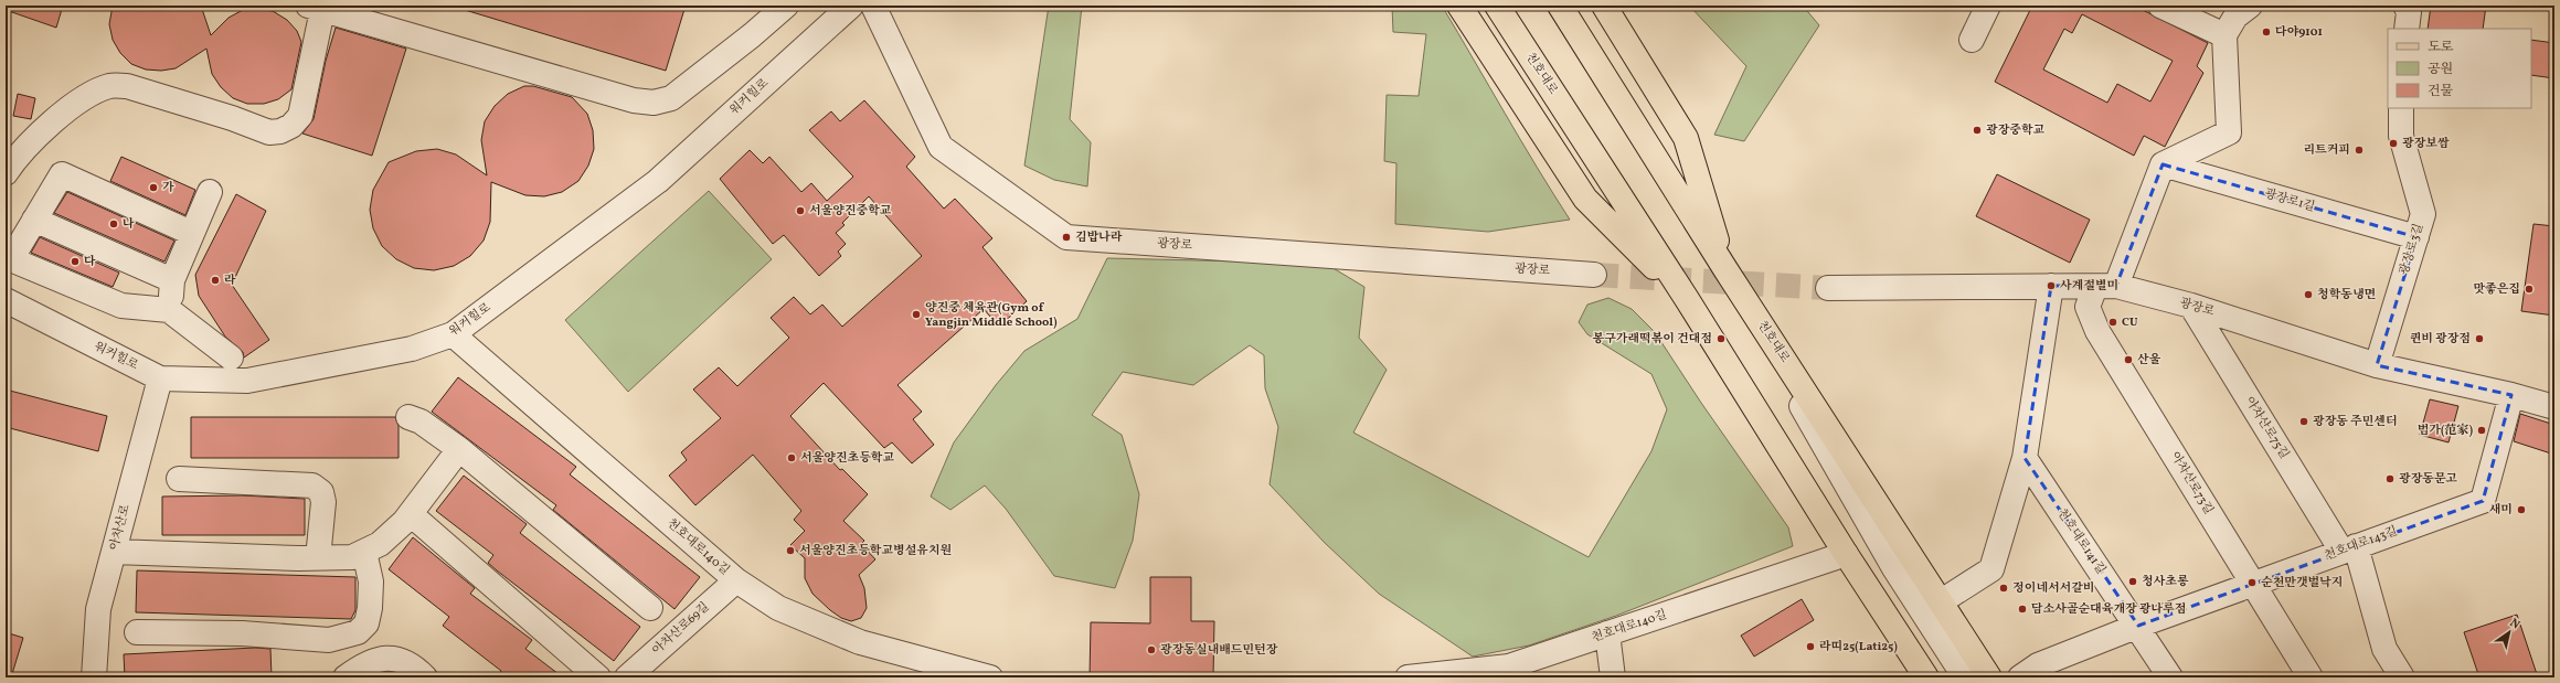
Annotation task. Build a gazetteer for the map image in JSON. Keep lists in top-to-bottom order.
{
  "streets": {
    "main road": ["천호대로"],
    "street": [
      "워커힐로",
      "광장로1길",
      "광장로",
      "광장로3길",
      "아차산로75길",
      "아차산로73길",
      "아차산로",
      "천호대로141길",
      "천호대로143길",
      "천호대로140길",
      "아차산로69길"
    ]
  },
  "crossings": [
    ["천호대로", "천호대로140길"],
    ["워커힐로", "아차산로"],
    ["워커힐로", "천호대로140길"],
    ["광장로1길", "광장로3길"],
    ["광장로", "광장로3길"],
    ["광장로", "아차산로75길"],
    ["광장로", "아차산로73길"],
    ["광장로", "천호대로143길"],
    ["아차산로75길", "천호대로143길"],
    ["아차산로73길", "천호대로143길"],
    ["천호대로141길", "천호대로143길"],
    ["천호대로140길", "아차산로69길"]
  ],
  "places": [
    "다야9101",
    "광장중학교",
    "광장보쌈",
    "리트커피",
    "가",
    "서울양진중학교",
    "나",
    "김밥나라",
    "다",
    "라",
    "사계절별미",
    "맛좋은집",
    "청학동냉면",
    "양진중 체육관(Gym of Yangjin Middle School)",
    "CU",
    "봉구가래떡볶이 건대점",
    "퀸비 광장점",
    "산울",
    "광장동 주민센터",
    "범가(范家)",
    "서울양진초등학교",
    "광장동문고",
    "새미",
    "서울양진초등학교병설유치원",
    "청사초롱",
    "순천만갯벌낙지",
    "정이네서서갈비",
    "담소사골순대육개장 광나루점",
    "라띠25(Lati25)",
    "광장동실내배드민턴장"
  ],
  "legend": ["도로", "공원", "건물"],
  "north": "top right"
}
